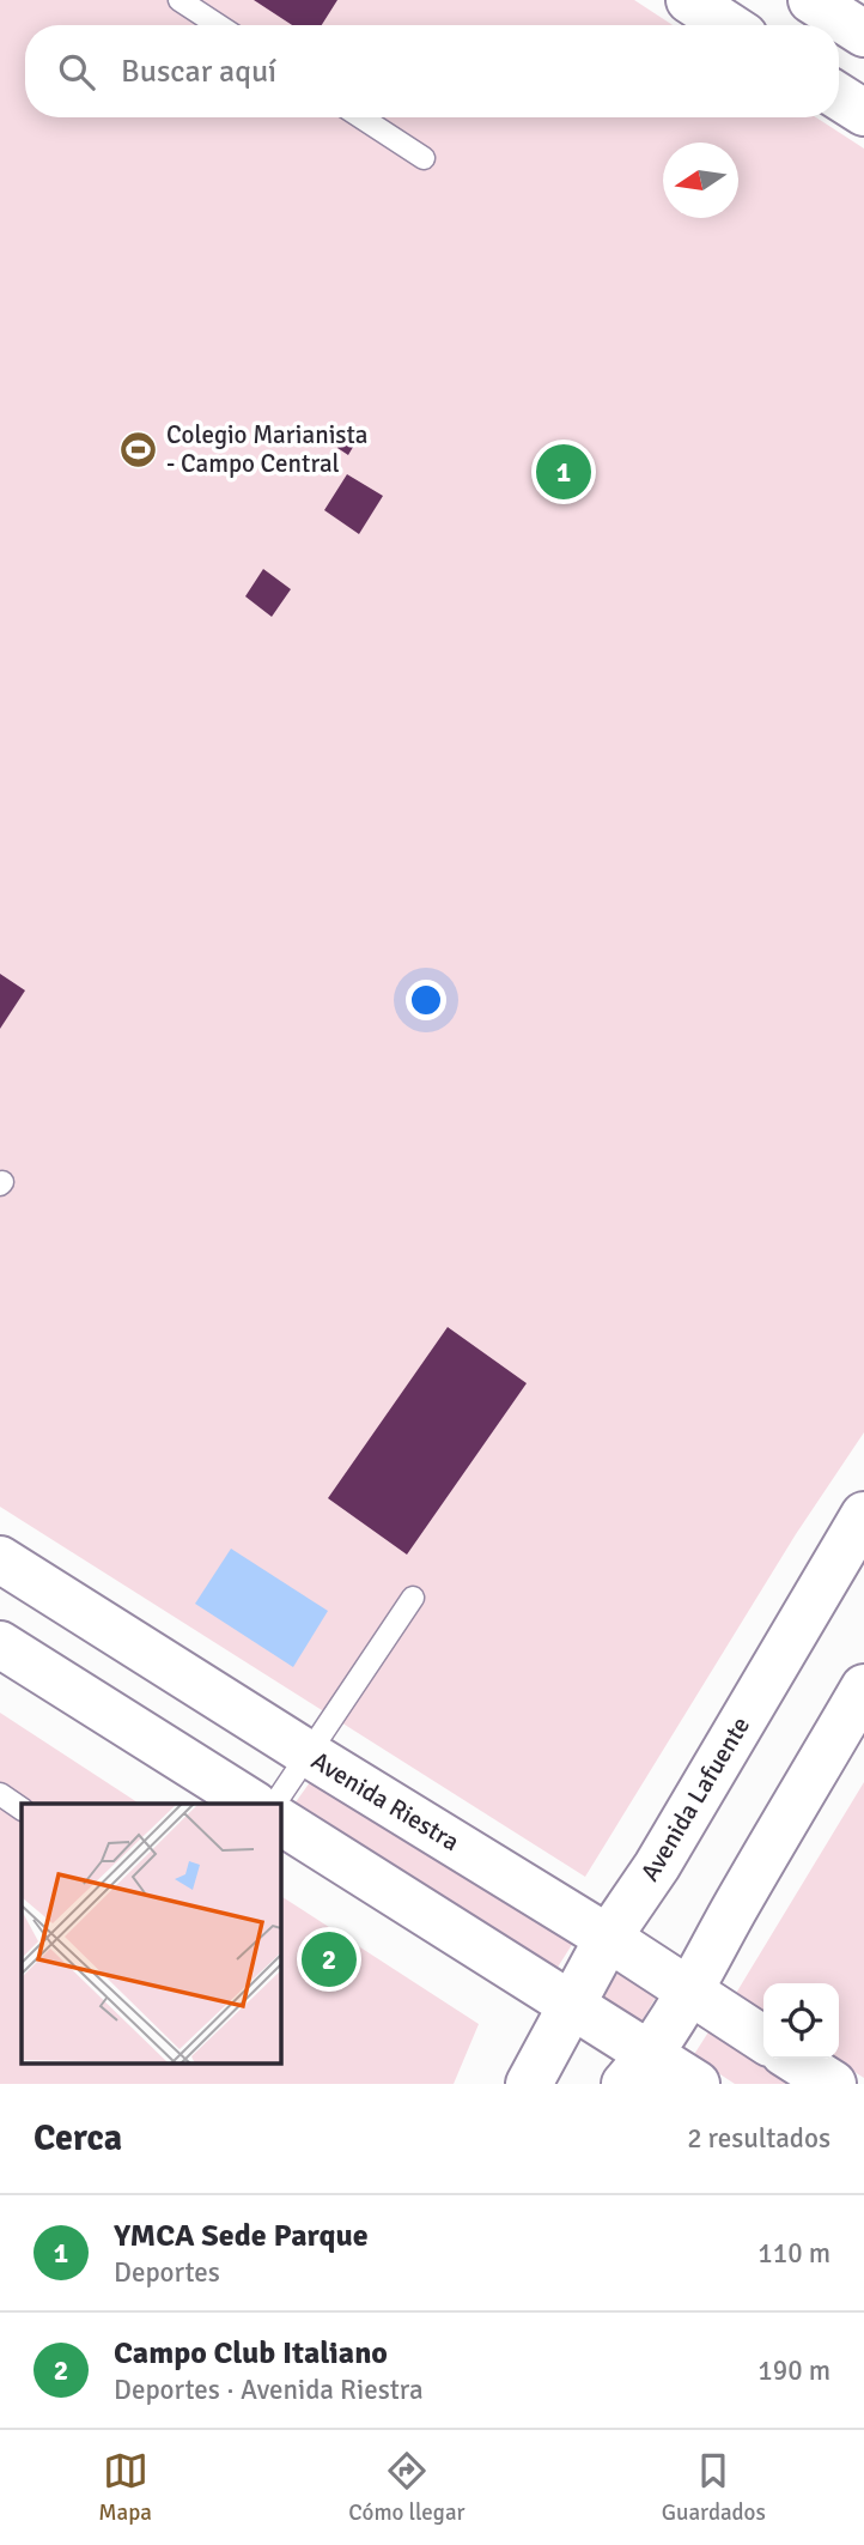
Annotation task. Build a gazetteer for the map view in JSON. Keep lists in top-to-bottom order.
{
  "streets": {
    "main road": ["Avenida Lafuente", "Avenida Riestra"]
  },
  "crossings": [
    ["Avenida Lafuente", "Avenida Riestra"]
  ],
  "places": {
    "sports": ["Colegio Marianista - Campo Central"]
  },
  "north": "left",
  "page": {
    "search": "Buscar aquí",
    "pins": ["1", "2"],
    "heading": ["Cerca", "2 resultados"],
    "list": [
      {
        "mark": "1",
        "name": "YMCA Sede Parque",
        "note": "Deportes",
        "value": "110 m"
      },
      {
        "mark": "2",
        "name": "Campo Club Italiano",
        "note": "Deportes · Avenida Riestra",
        "value": "190 m"
      }
    ],
    "nav": ["Mapa", "Cómo llegar", "Guardados"]
  }
}
